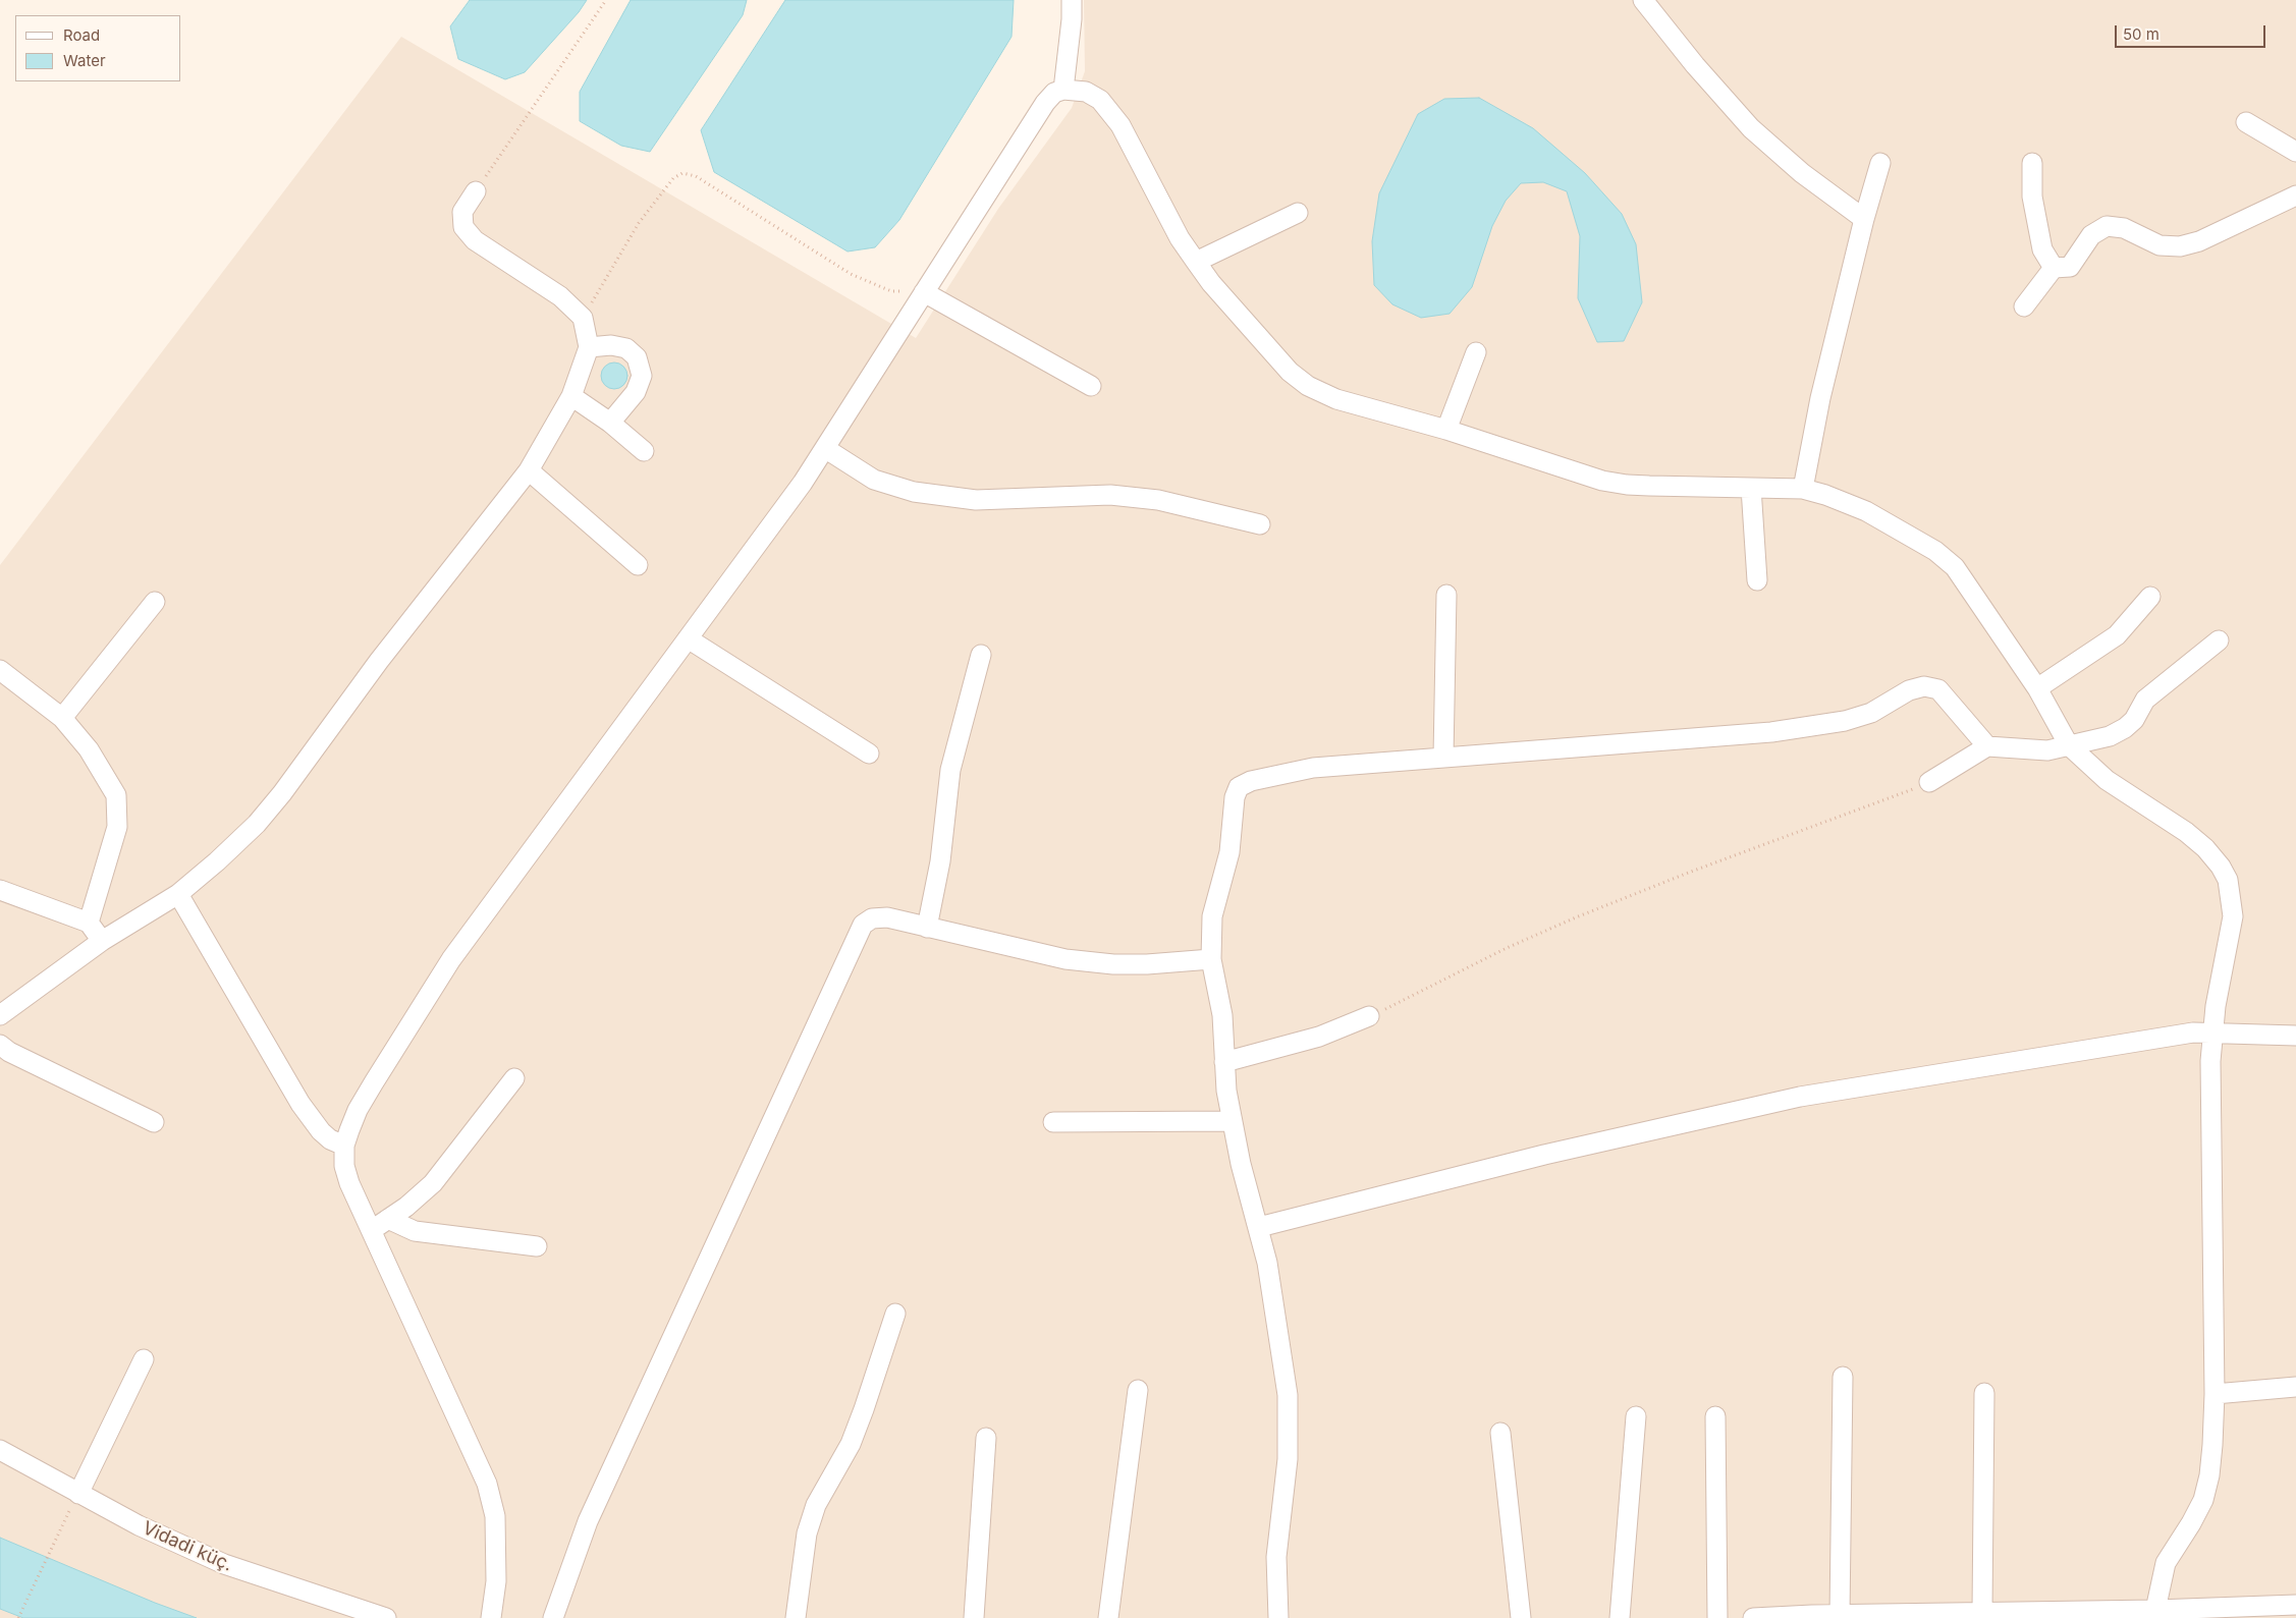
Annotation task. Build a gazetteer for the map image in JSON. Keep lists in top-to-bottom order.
{
  "streets": {
    "street": ["Vidadi küç."]
  },
  "legend": ["Road", "Water"],
  "scale_bar": "50 m"
}
